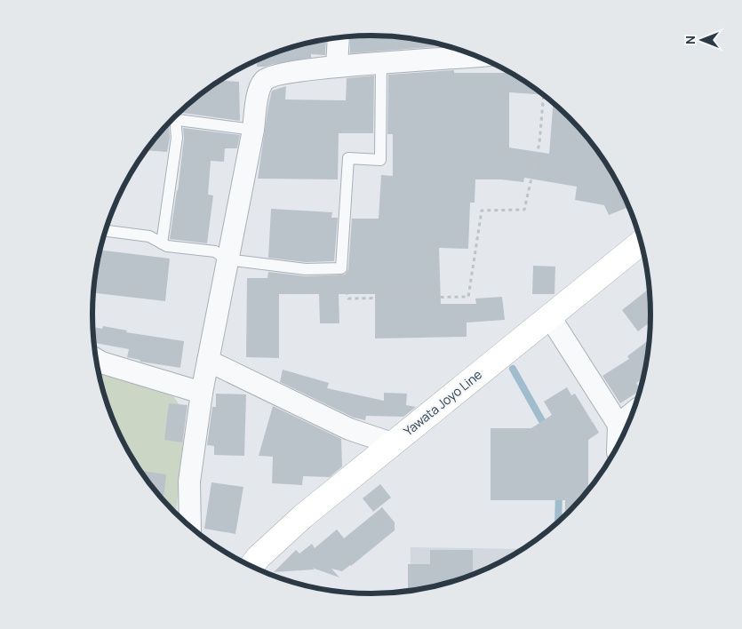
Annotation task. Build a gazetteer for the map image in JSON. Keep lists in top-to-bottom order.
{
  "streets": {
    "main road": ["Yawata Joyo Line"]
  },
  "north": "left"
}
